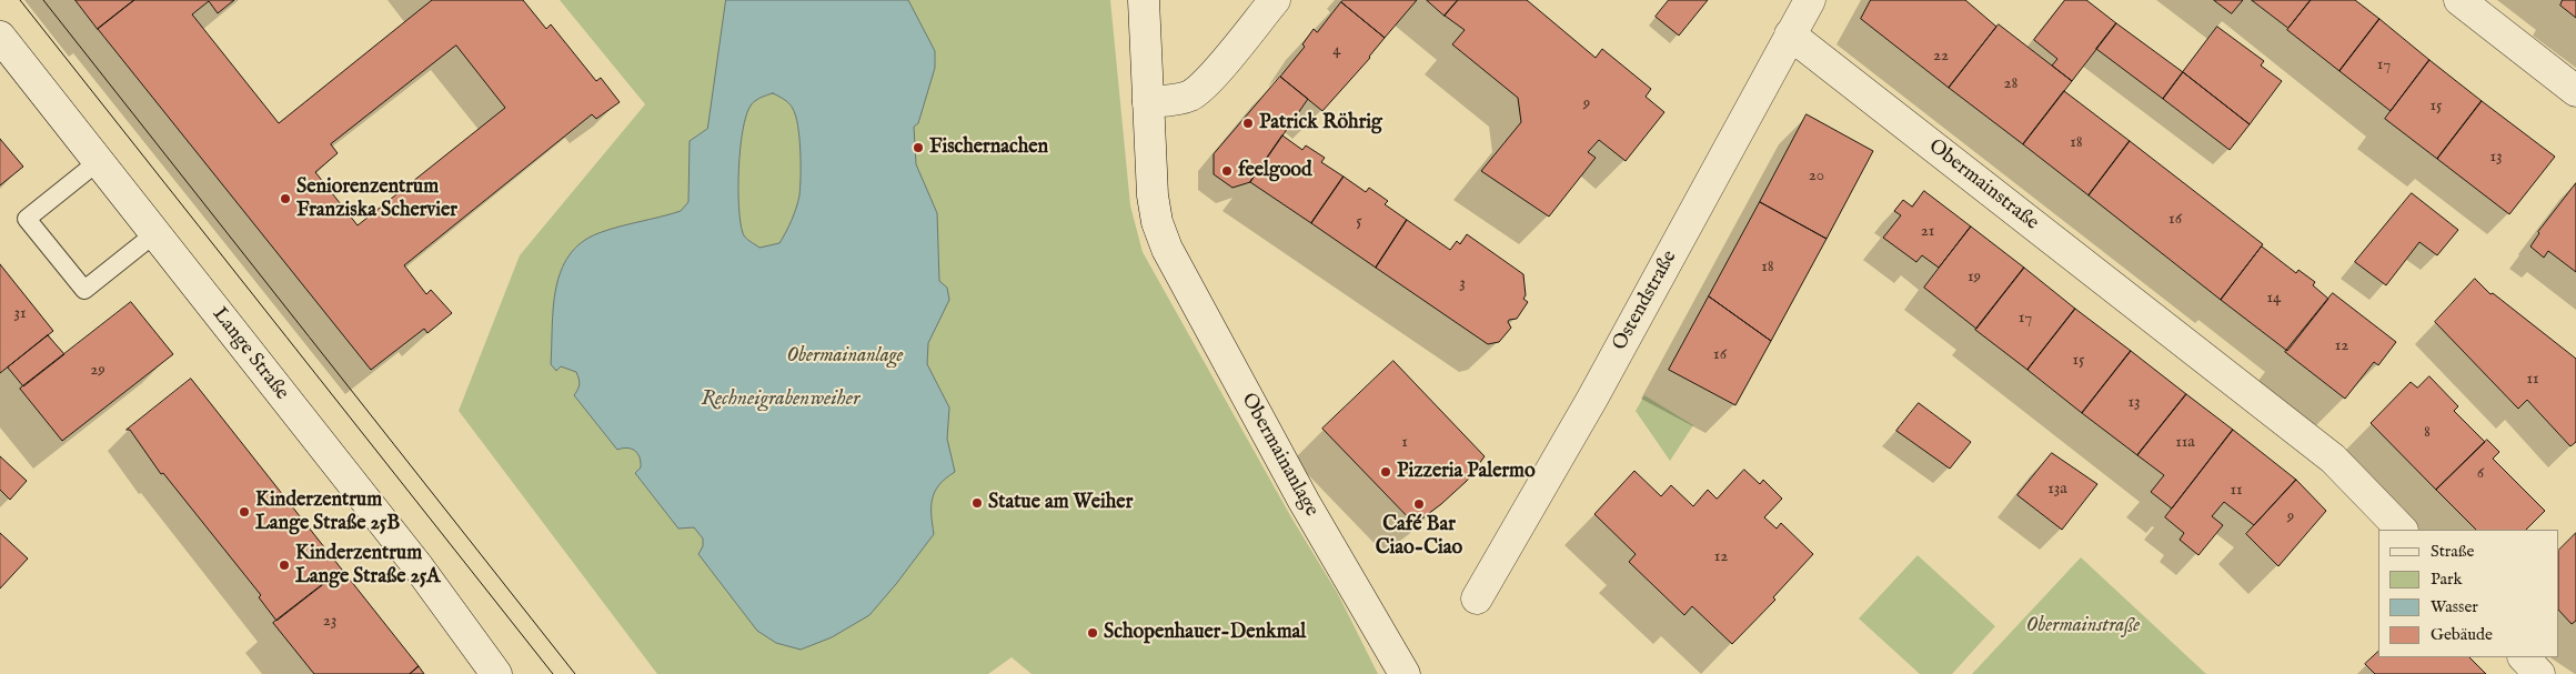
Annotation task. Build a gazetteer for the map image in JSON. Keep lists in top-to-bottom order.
{
  "streets": {
    "street": [
      "Obermainstraße",
      "Ostendstraße",
      "Lange Straße",
      "Obermainanlage"
    ]
  },
  "crossings": [
    ["Obermainstraße", "Ostendstraße"]
  ],
  "water": ["Rechneigrabenweiher"],
  "parks": ["Obermainanlage", "Obermainstraße"],
  "places": [
    "Patrick Röhrig",
    "Fischernachen",
    "feelgood",
    "Seniorenzentrum Franziska Schervier",
    "Pizzeria Palermo",
    "Statue am Weiher",
    "Café Bar Ciao-Ciao",
    "Kinderzentrum Lange Straße 25B",
    "Kinderzentrum Lange Straße 25A",
    "Schopenhauer-Denkmal"
  ],
  "house_numbers": [
    "4",
    "22",
    "17",
    "28",
    "9",
    "15",
    "18",
    "13",
    "20",
    "16",
    "5",
    "21",
    "18",
    "19",
    "3",
    "14",
    "31",
    "17",
    "12",
    "16",
    "15",
    "29",
    "11",
    "13",
    "8",
    "1",
    "11a",
    "6",
    "13a",
    "11",
    "9",
    "12",
    "23"
  ],
  "legend": [
    "Straße",
    "Park",
    "Wasser",
    "Gebäude"
  ]
}
